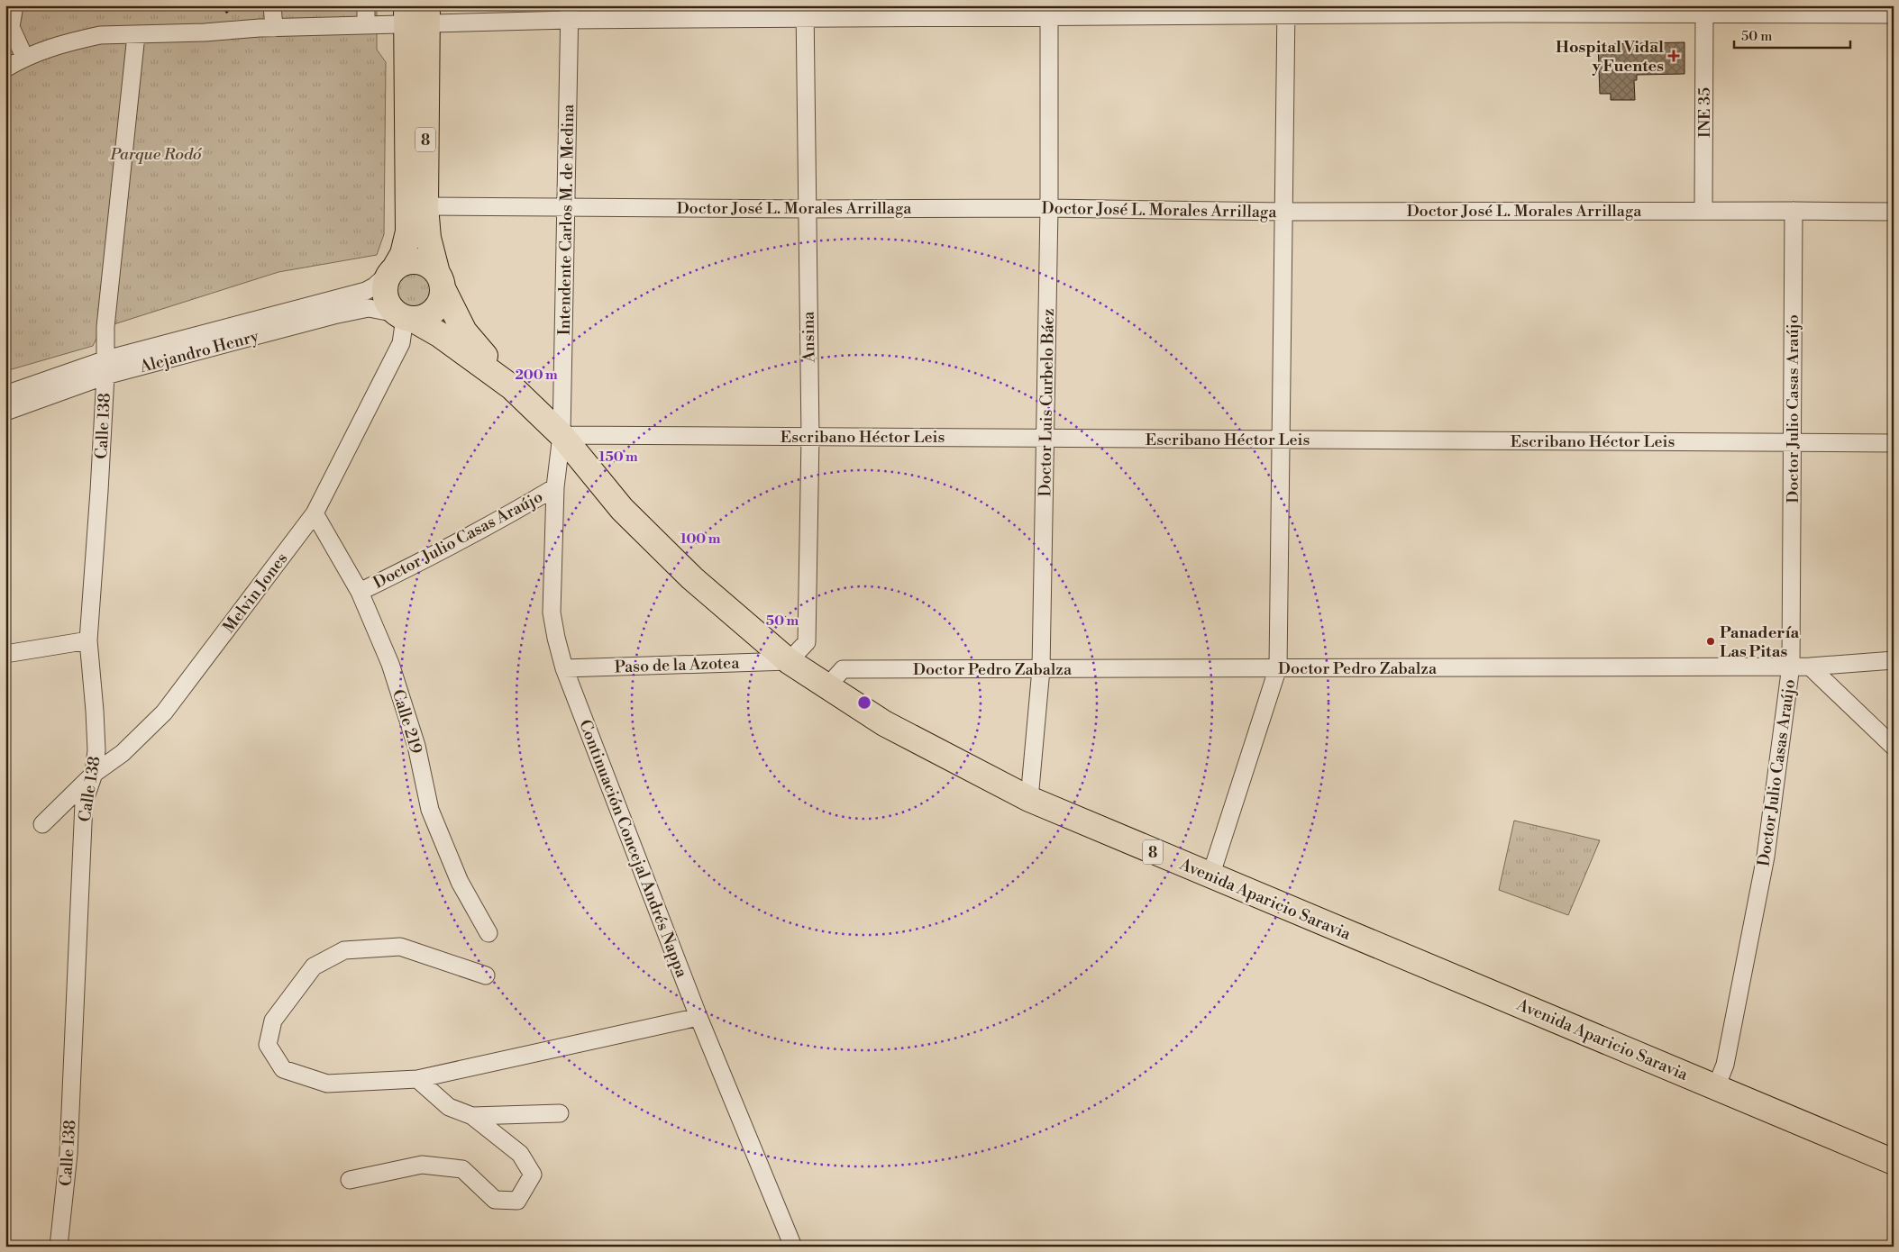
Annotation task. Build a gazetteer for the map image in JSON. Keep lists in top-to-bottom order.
{
  "streets": {
    "highway": ["8", "Avenida Aparicio Saravia"],
    "street": [
      "INE 35",
      "Doctor José L. Morales Arrillaga",
      "Intendente Carlos M. de Medina",
      "Ansina",
      "Alejandro Henry",
      "Doctor Luis Curbelo Báez",
      "Doctor Julio Casas Araújo",
      "Calle 138",
      "Escribano Héctor Leis",
      "Melvin Jones",
      "Paso de la Azotea",
      "Doctor Pedro Zabalza",
      "Calle 219",
      "Continuación Concejal Andrés Nappa"
    ]
  },
  "crossings": [
    ["INE 35", "Doctor José L. Morales Arrillaga"],
    ["8", "Doctor José L. Morales Arrillaga"],
    ["8", "Alejandro Henry"],
    ["8", "Melvin Jones"],
    ["8", "Avenida Aparicio Saravia"],
    ["Doctor José L. Morales Arrillaga", "Intendente Carlos M. de Medina"],
    ["Doctor José L. Morales Arrillaga", "Ansina"],
    ["Doctor José L. Morales Arrillaga", "Doctor Luis Curbelo Báez"],
    ["Doctor José L. Morales Arrillaga", "Doctor Julio Casas Araújo"],
    ["Intendente Carlos M. de Medina", "Escribano Héctor Leis"],
    ["Intendente Carlos M. de Medina", "Continuación Concejal Andrés Nappa"],
    ["Intendente Carlos M. de Medina", "Avenida Aparicio Saravia"],
    ["Ansina", "Escribano Héctor Leis"],
    ["Ansina", "Paso de la Azotea"],
    ["Ansina", "Avenida Aparicio Saravia"],
    ["Alejandro Henry", "Calle 138"],
    ["Alejandro Henry", "Melvin Jones"],
    ["Alejandro Henry", "Avenida Aparicio Saravia"],
    ["Doctor Luis Curbelo Báez", "Escribano Héctor Leis"],
    ["Doctor Luis Curbelo Báez", "Doctor Pedro Zabalza"],
    ["Doctor Luis Curbelo Báez", "Avenida Aparicio Saravia"],
    ["Doctor Julio Casas Araújo", "Escribano Héctor Leis"],
    ["Doctor Julio Casas Araújo", "Doctor Pedro Zabalza"],
    ["Doctor Julio Casas Araújo", "Calle 219"],
    ["Doctor Julio Casas Araújo", "Continuación Concejal Andrés Nappa"],
    ["Doctor Julio Casas Araújo", "Avenida Aparicio Saravia"],
    ["Calle 138", "Melvin Jones"],
    ["Escribano Héctor Leis", "Continuación Concejal Andrés Nappa"],
    ["Escribano Héctor Leis", "Avenida Aparicio Saravia"],
    ["Melvin Jones", "Calle 219"],
    ["Melvin Jones", "Avenida Aparicio Saravia"],
    ["Paso de la Azotea", "Continuación Concejal Andrés Nappa"],
    ["Paso de la Azotea", "Avenida Aparicio Saravia"],
    ["Doctor Pedro Zabalza", "Avenida Aparicio Saravia"],
    ["Continuación Concejal Andrés Nappa", "Avenida Aparicio Saravia"]
  ],
  "parks": ["Parque Rodó"],
  "places": {
    "health": ["Hospital Vidal y Fuentes"],
    "other": ["Panadería Las Pitas"]
  },
  "scale_bar": "50 m",
  "rings": [
    "200 m",
    "150 m",
    "100 m",
    "50 m"
  ]
}
